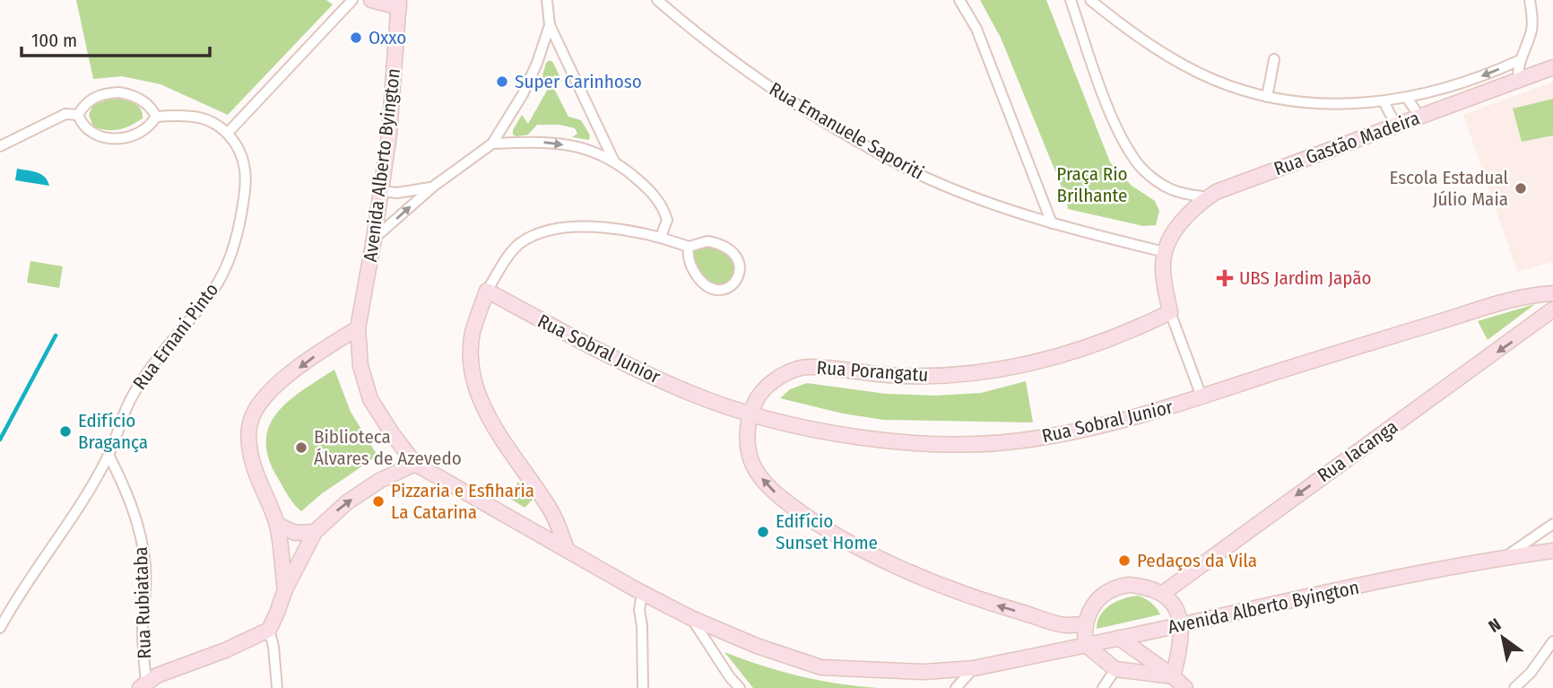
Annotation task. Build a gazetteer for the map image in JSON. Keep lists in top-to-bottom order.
{
  "streets": {
    "street": [
      "Rua Emanuele Saporiti",
      "Rua Gastão Madeira",
      "Avenida Alberto Byington",
      "Rua Ernani Pinto",
      "Rua Sobral Junior",
      "Rua Porangatu",
      "Rua Iacanga",
      "Rua Rubiataba"
    ]
  },
  "crossings": [
    ["Rua Emanuele Saporiti", "Rua Gastão Madeira"],
    ["Rua Ernani Pinto", "Rua Rubiataba"],
    ["Rua Sobral Junior", "Rua Porangatu"]
  ],
  "one_way": ["Rua Porangatu", "Rua Iacanga"],
  "parks": ["Praça Rio Brilhante"],
  "places": {
    "other": [
      "Oxxo",
      "Super Carinhoso",
      "Escola Estadual Júlio Maia",
      "Edifício Bragança",
      "Biblioteca Álvares de Azevedo",
      "Pizzaria e Esfiharia La Catarina",
      "Edifício Sunset Home",
      "Pedaços da Vila"
    ],
    "health": ["UBS Jardim Japão"]
  },
  "scale_bar": "100 m",
  "north": "top left"
}
